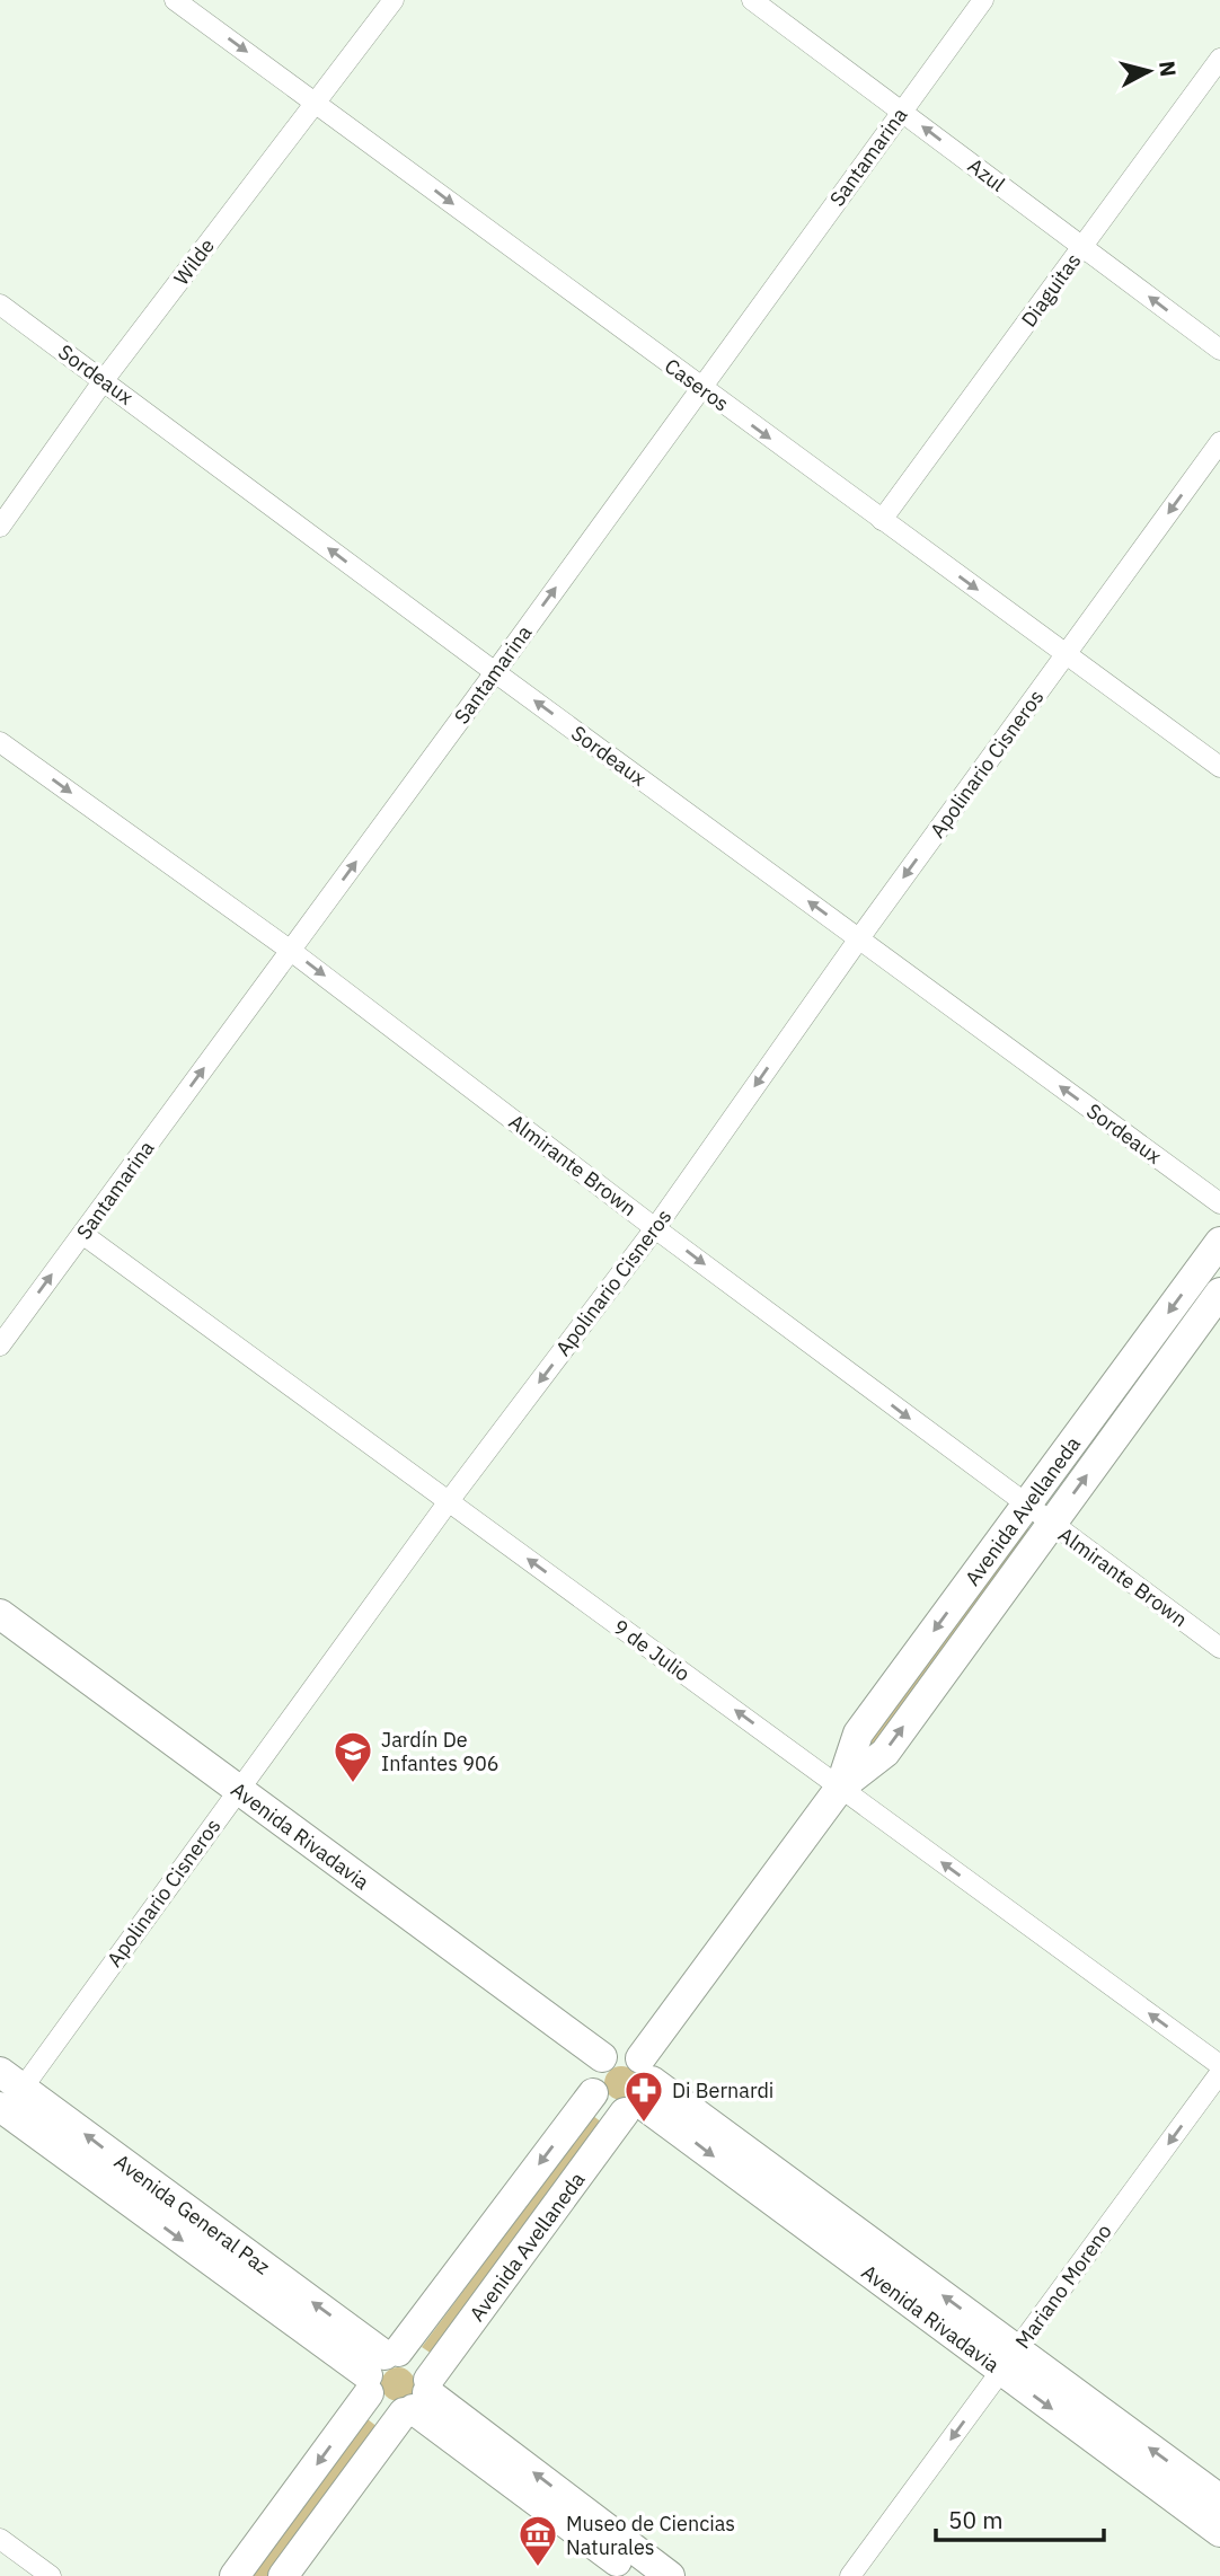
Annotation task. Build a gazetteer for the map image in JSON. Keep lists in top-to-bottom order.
{
  "streets": {
    "main road": ["Avenida Avellaneda", "Avenida Rivadavia", "Avenida General Paz"],
    "street": [
      "Santamarina",
      "Azul",
      "Wilde",
      "Diaguitas",
      "Sordeaux",
      "Caseros",
      "Apolinario Cisneros",
      "Almirante Brown",
      "9 de Julio",
      "Mariano Moreno"
    ]
  },
  "crossings": [
    ["Santamarina", "Azul"],
    ["Santamarina", "Sordeaux"],
    ["Santamarina", "Caseros"],
    ["Santamarina", "Almirante Brown"],
    ["Santamarina", "9 de Julio"],
    ["Azul", "Diaguitas"],
    ["Wilde", "Sordeaux"],
    ["Wilde", "Caseros"],
    ["Diaguitas", "Caseros"],
    ["Sordeaux", "Apolinario Cisneros"],
    ["Caseros", "Apolinario Cisneros"],
    ["Apolinario Cisneros", "Almirante Brown"],
    ["Apolinario Cisneros", "9 de Julio"],
    ["Apolinario Cisneros", "Avenida Rivadavia"],
    ["Apolinario Cisneros", "Avenida General Paz"],
    ["Almirante Brown", "Avenida Avellaneda"],
    ["Avenida Avellaneda", "9 de Julio"],
    ["Avenida Avellaneda", "Avenida Rivadavia"],
    ["Avenida Avellaneda", "Avenida General Paz"],
    ["Avenida Rivadavia", "Mariano Moreno"]
  ],
  "one_way": [
    "Santamarina",
    "Azul",
    "Sordeaux",
    "Caseros",
    "Apolinario Cisneros",
    "Almirante Brown",
    "9 de Julio",
    "Mariano Moreno"
  ],
  "places": {
    "school or university": ["Jardín De Infantes 906"],
    "pharmacy": ["Di Bernardi"],
    "museum": ["Museo de Ciencias Naturales"]
  },
  "scale_bar": "50 m",
  "north": "right"
}
